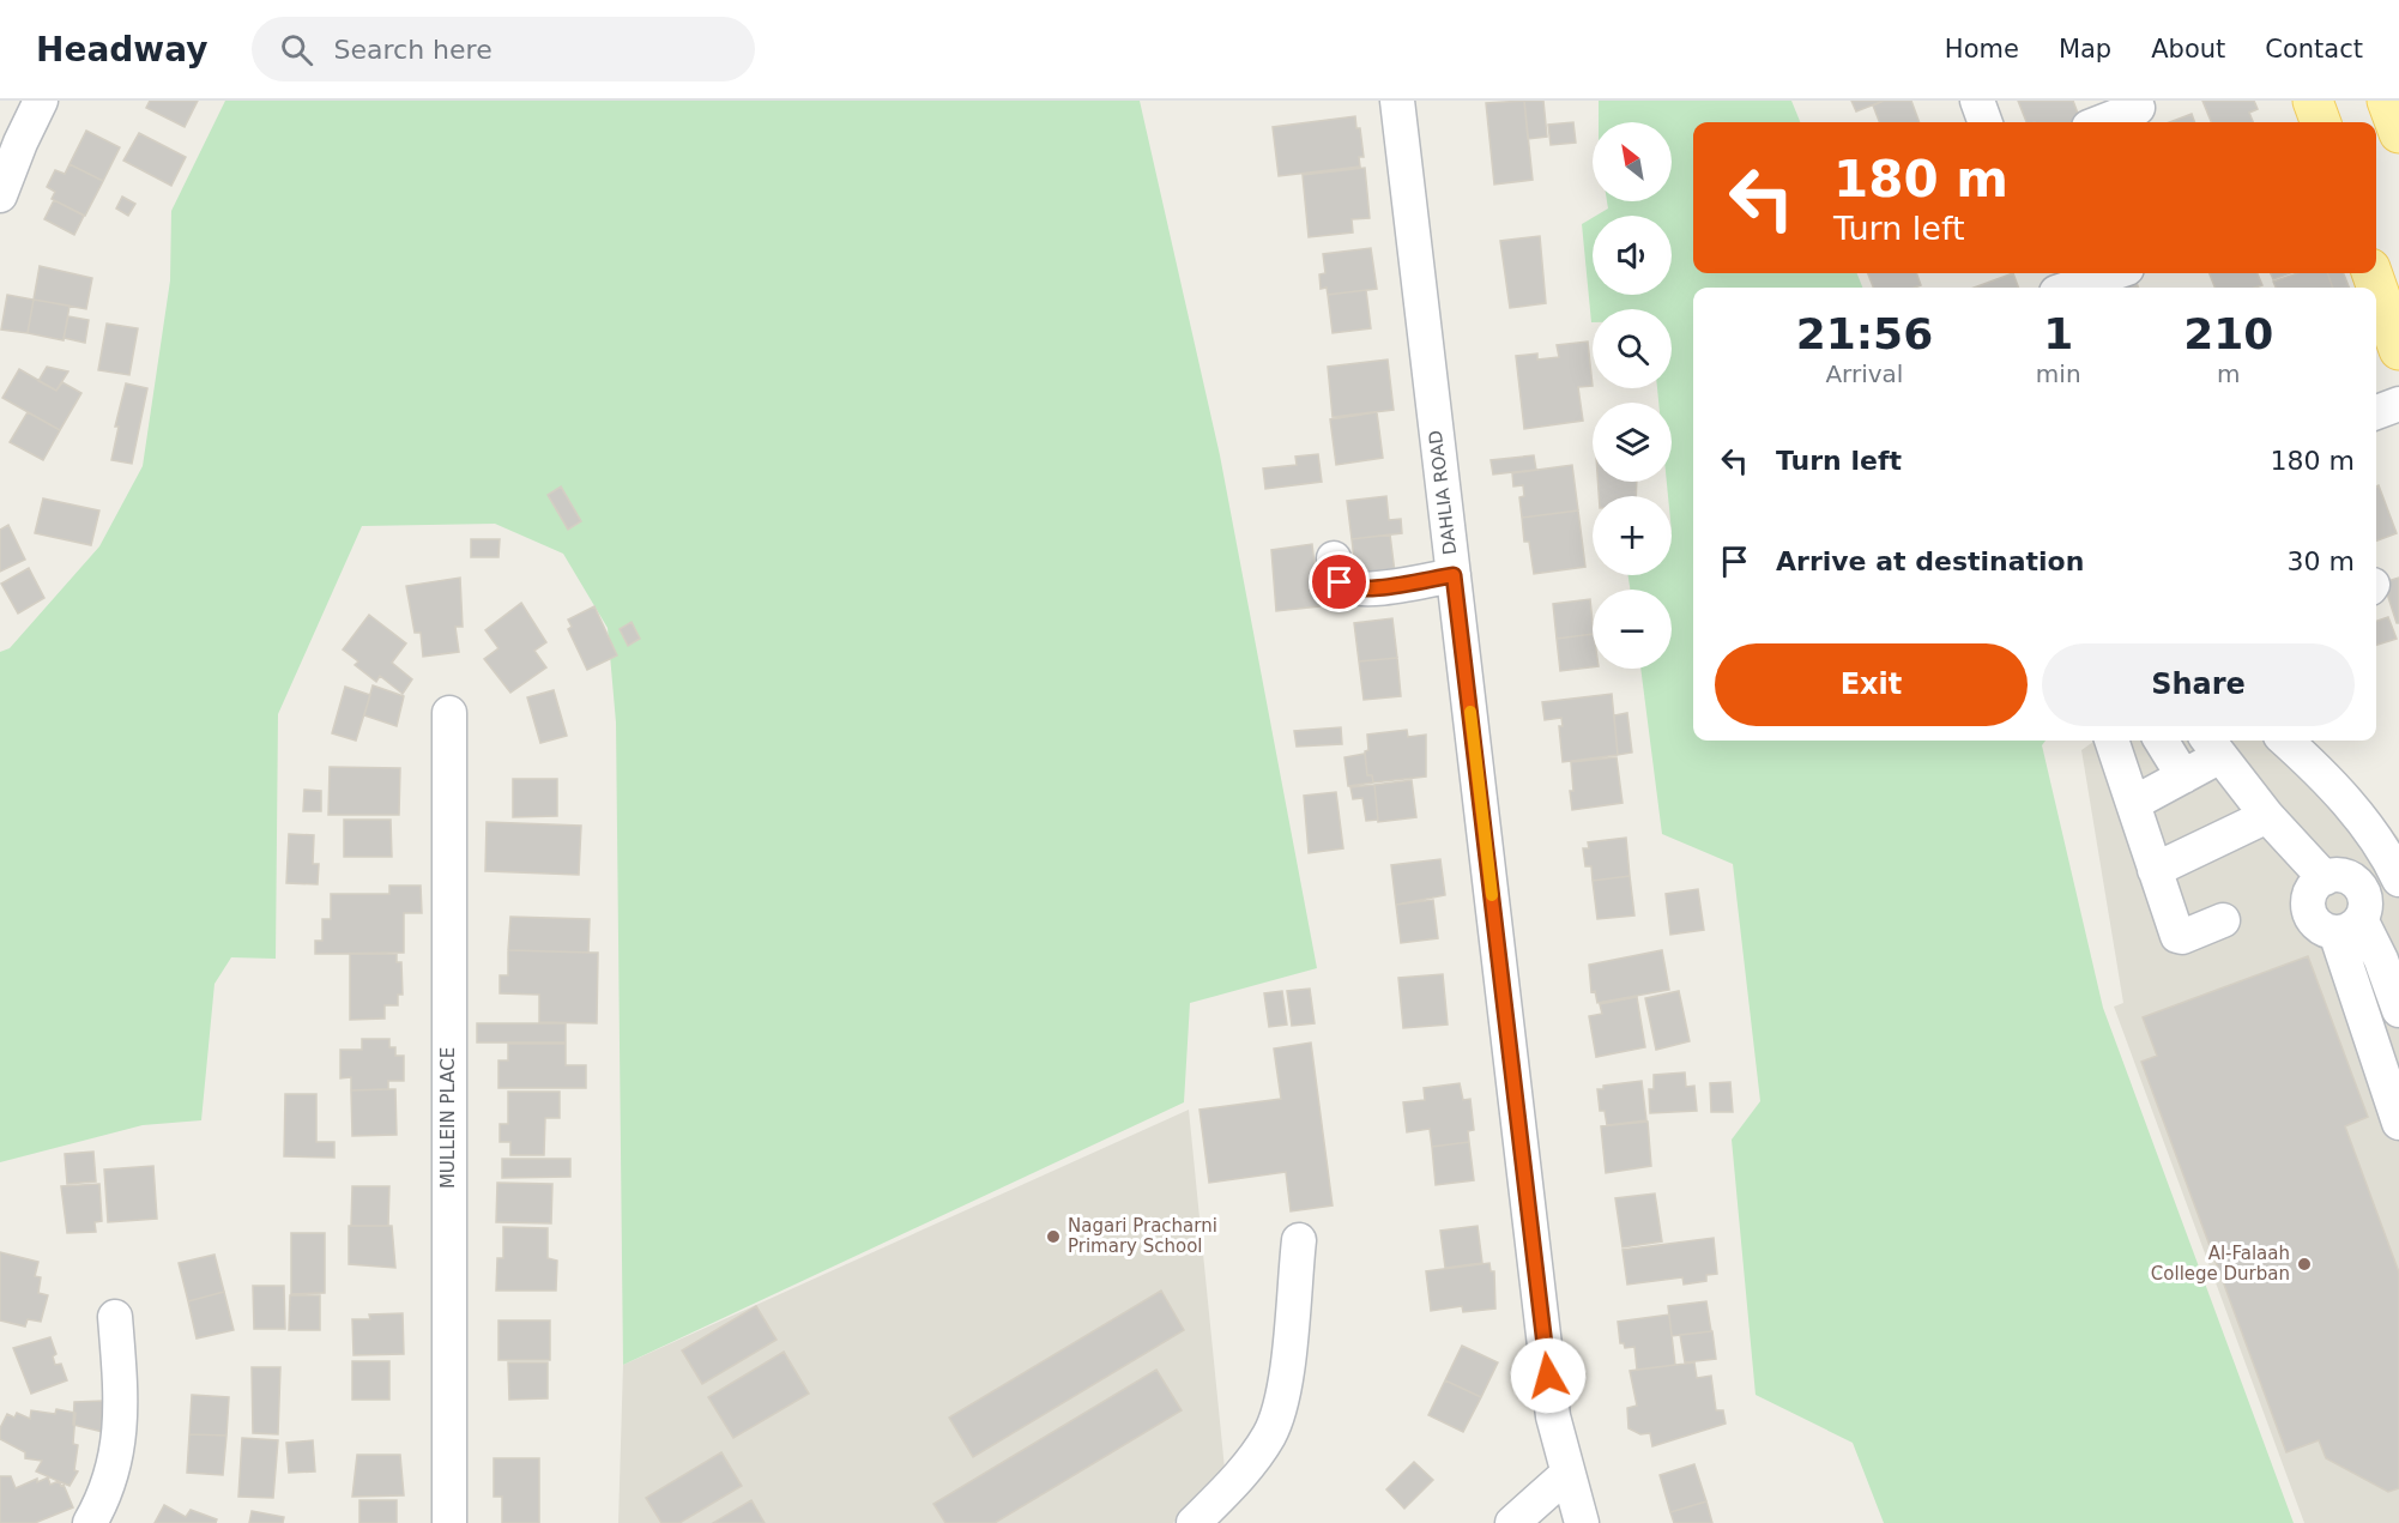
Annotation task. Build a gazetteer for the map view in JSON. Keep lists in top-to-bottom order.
{
  "streets": {
    "street": ["DAHLIA ROAD", "MULLEIN PLACE"]
  },
  "places": ["Nagari Pracharni Primary School", "Al-Falaah College Durban"],
  "north": "top left",
  "page": {
    "header": "Headway",
    "search": "Search here",
    "nav": [
      "Home",
      "Map",
      "About",
      "Contact"
    ],
    "map_buttons": ["+", "−"],
    "turn": ["180 m", "Turn left"],
    "eta": [
      "21:56",
      "Arrival",
      "1",
      "min",
      "210",
      "m"
    ],
    "list": [
      {
        "name": "Turn left",
        "value": "180 m"
      },
      {
        "name": "Arrive at destination",
        "value": "30 m"
      }
    ],
    "buttons": ["Exit", "Share"]
  }
}
